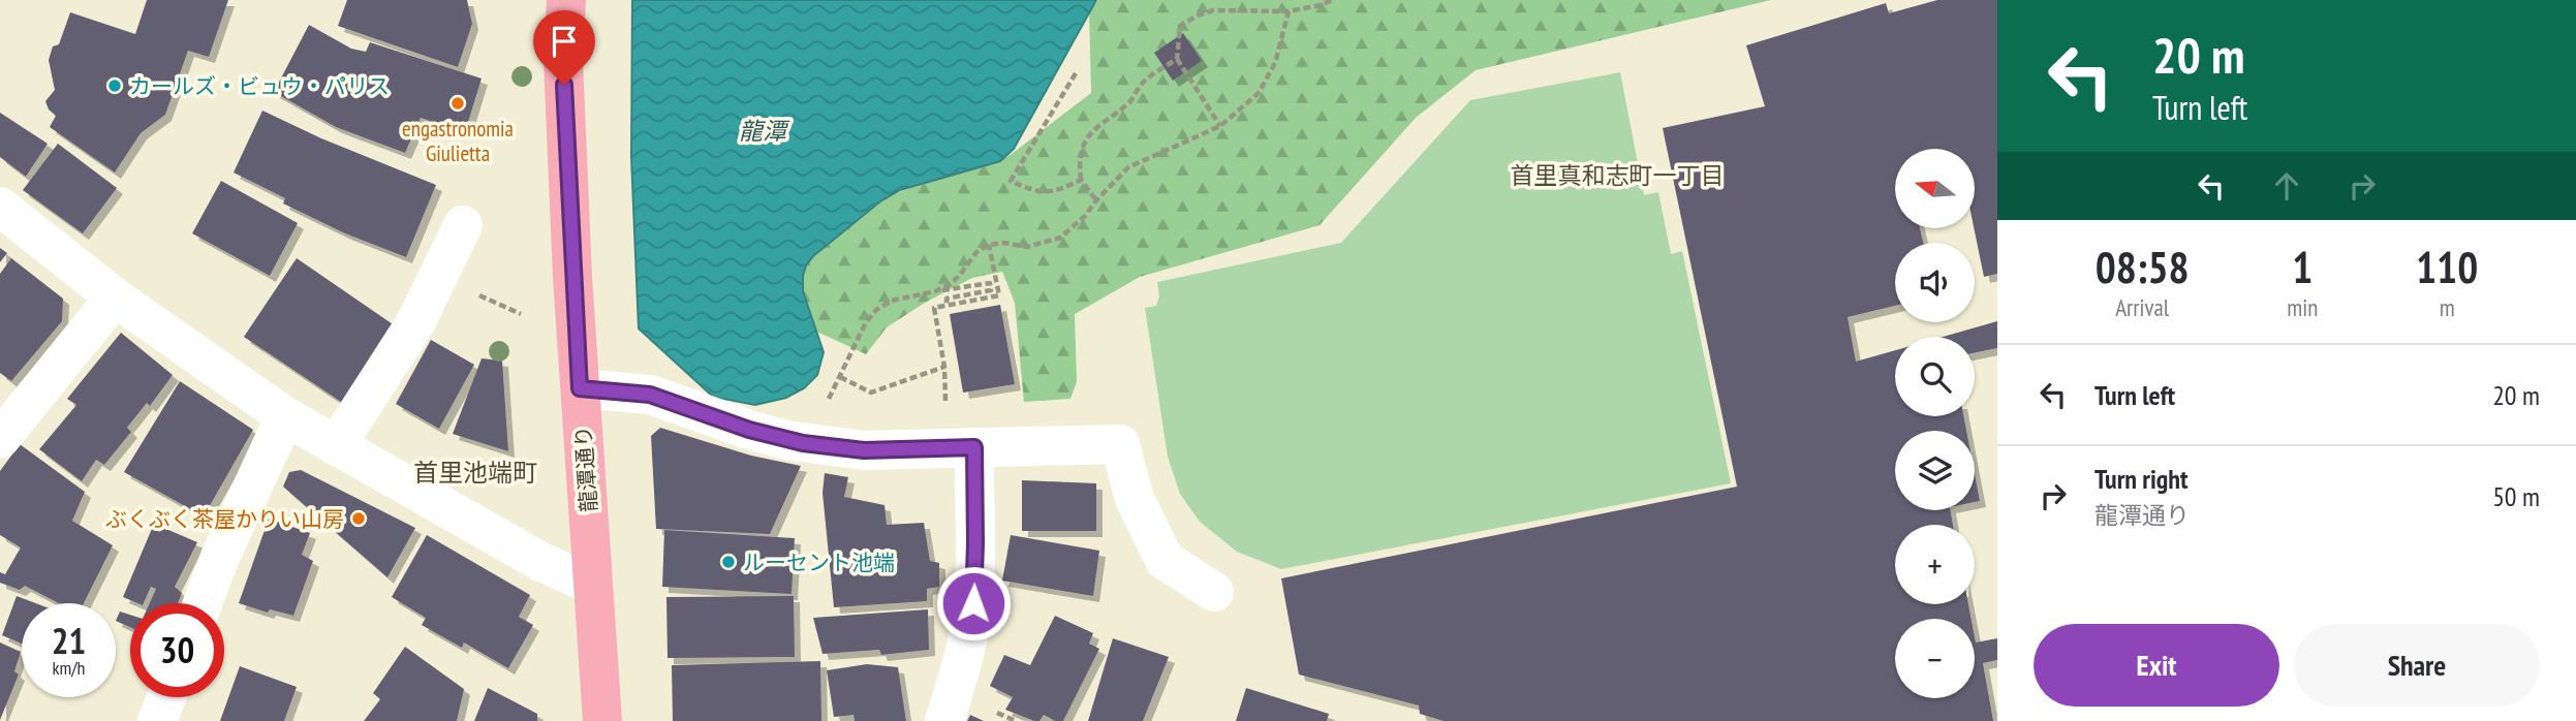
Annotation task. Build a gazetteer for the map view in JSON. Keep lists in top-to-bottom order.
{
  "streets": {
    "main road": ["龍潭通り"]
  },
  "districts": ["首里真和志町一丁目", "首里池端町"],
  "water": ["龍潭"],
  "places": [
    "カールズ・ビュウ・パリス",
    "engastronomia Giulietta",
    "ぶくぶく茶屋かりい山房",
    "ルーセント池端"
  ],
  "north": "left",
  "page": {
    "turn": ["20 m", "Turn left"],
    "map_buttons": ["+", "−"],
    "eta": [
      "08:58",
      "Arrival",
      "1",
      "min",
      "110",
      "m"
    ],
    "list": [
      {
        "name": "Turn left",
        "value": "20 m"
      },
      {
        "name": "Turn right",
        "note": "龍潭通り",
        "value": "50 m"
      }
    ],
    "speed": "21 km/h",
    "limit": "30",
    "buttons": ["Exit", "Share"]
  }
}
